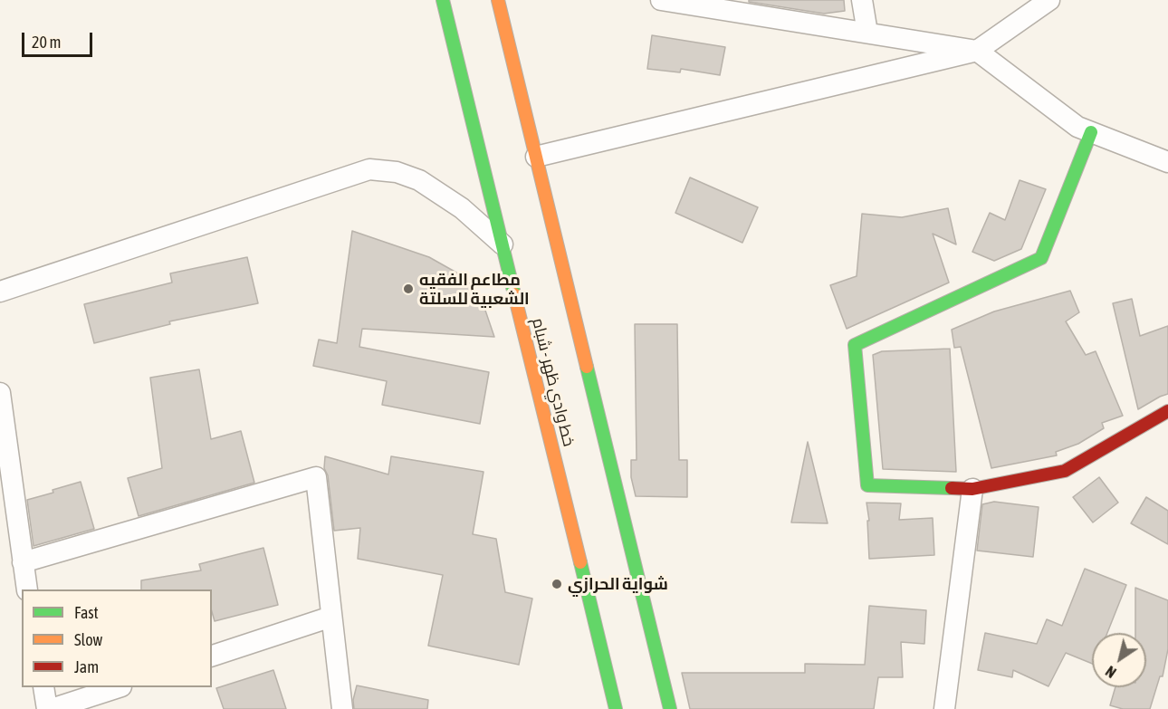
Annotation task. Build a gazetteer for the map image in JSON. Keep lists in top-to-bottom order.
{
  "streets": {
    "main road": ["خط وادي ظهر - شبام"]
  },
  "places": ["مطاعم الفقيه الشعبية للسلتة", "شواية الحرازي"],
  "legend": ["Fast", "Slow", "Jam"],
  "scale_bar": "20 m",
  "north": "bottom left"
}
